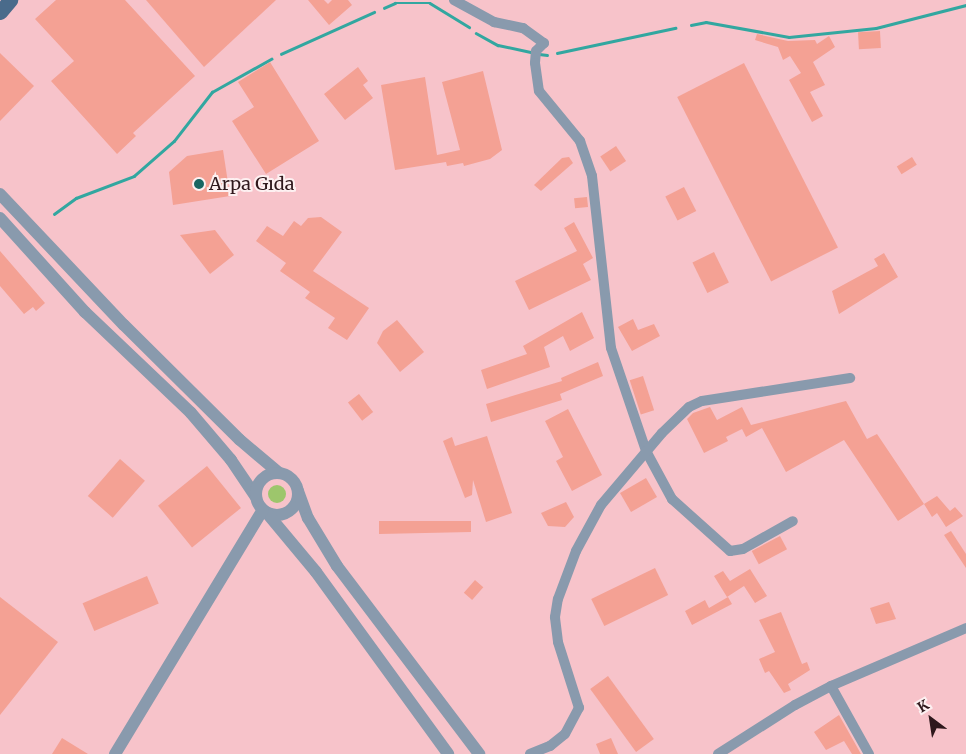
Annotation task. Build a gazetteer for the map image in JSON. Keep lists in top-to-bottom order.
{
  "places": ["Arpa Gıda"],
  "north": "top left"
}
